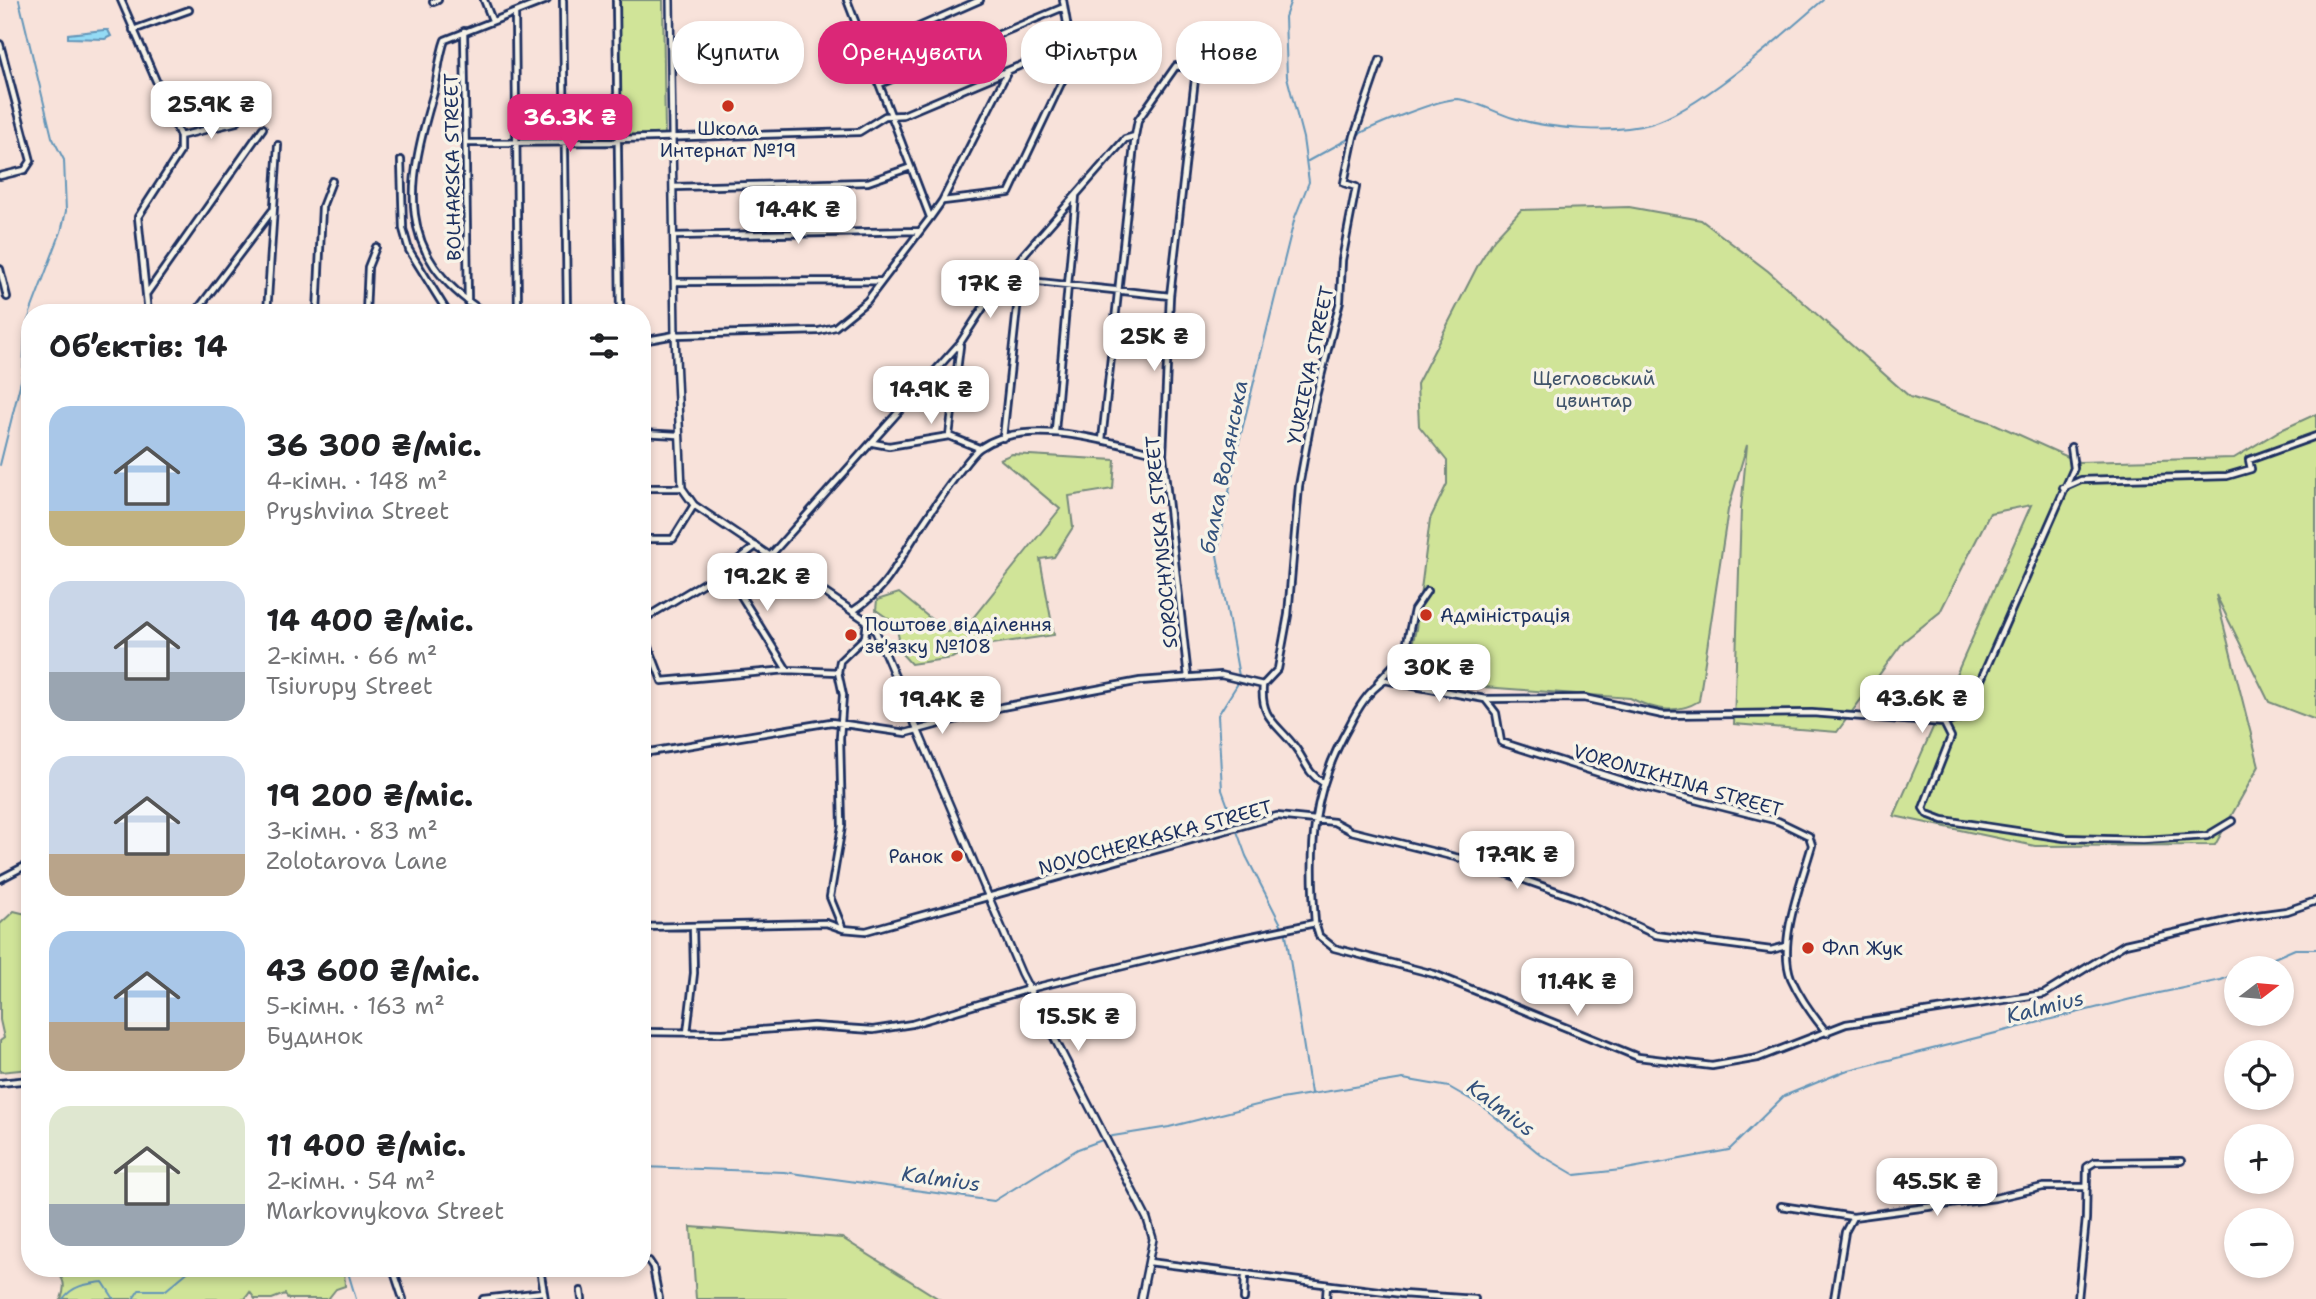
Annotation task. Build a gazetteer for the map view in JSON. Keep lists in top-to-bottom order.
{
  "streets": {
    "street": [
      "BOLHARSKA STREET",
      "YURIEVA STREET",
      "SOROCHYNSKA STREET",
      "VORONIKHINA STREET",
      "NOVOCHERKASKA STREET"
    ]
  },
  "crossings": [
    ["VORONIKHINA STREET", "NOVOCHERKASKA STREET"]
  ],
  "water": ["балка Водянська", "Kalmius"],
  "parks": ["Щегловський цвинтар"],
  "places": [
    "Школа Интернат №19",
    "Адміністрація",
    "Поштове відділення зв'язку №108",
    "Ранок",
    "Флп Жук"
  ],
  "north": "right",
  "page": {
    "chip": [
      "Купити",
      "Орендувати",
      "Фільтри",
      "Нове"
    ],
    "price": [
      "25.9K ₴",
      "36.3K ₴",
      "14.4K ₴",
      "17K ₴",
      "25K ₴",
      "14.9K ₴",
      "19.2K ₴",
      "30K ₴",
      "43.6K ₴",
      "19.4K ₴",
      "17.9K ₴",
      "11.4K ₴",
      "15.5K ₴",
      "45.5K ₴"
    ],
    "heading": "Об’єктів: 14",
    "list": [
      {
        "name": "36 300 ₴/міс.",
        "note": "4-кімн. · 148 m² · Pryshvina Street"
      },
      {
        "name": "14 400 ₴/міс.",
        "note": "2-кімн. · 66 m² · Tsiurupy Street"
      },
      {
        "name": "19 200 ₴/міс.",
        "note": "3-кімн. · 83 m² · Zolotarova Lane"
      },
      {
        "name": "43 600 ₴/міс.",
        "note": "5-кімн. · 163 m² · Будинок"
      },
      {
        "name": "11 400 ₴/міс.",
        "note": "2-кімн. · 54 m² · Markovnykova Street"
      }
    ],
    "map_buttons": ["+", "−"]
  }
}
